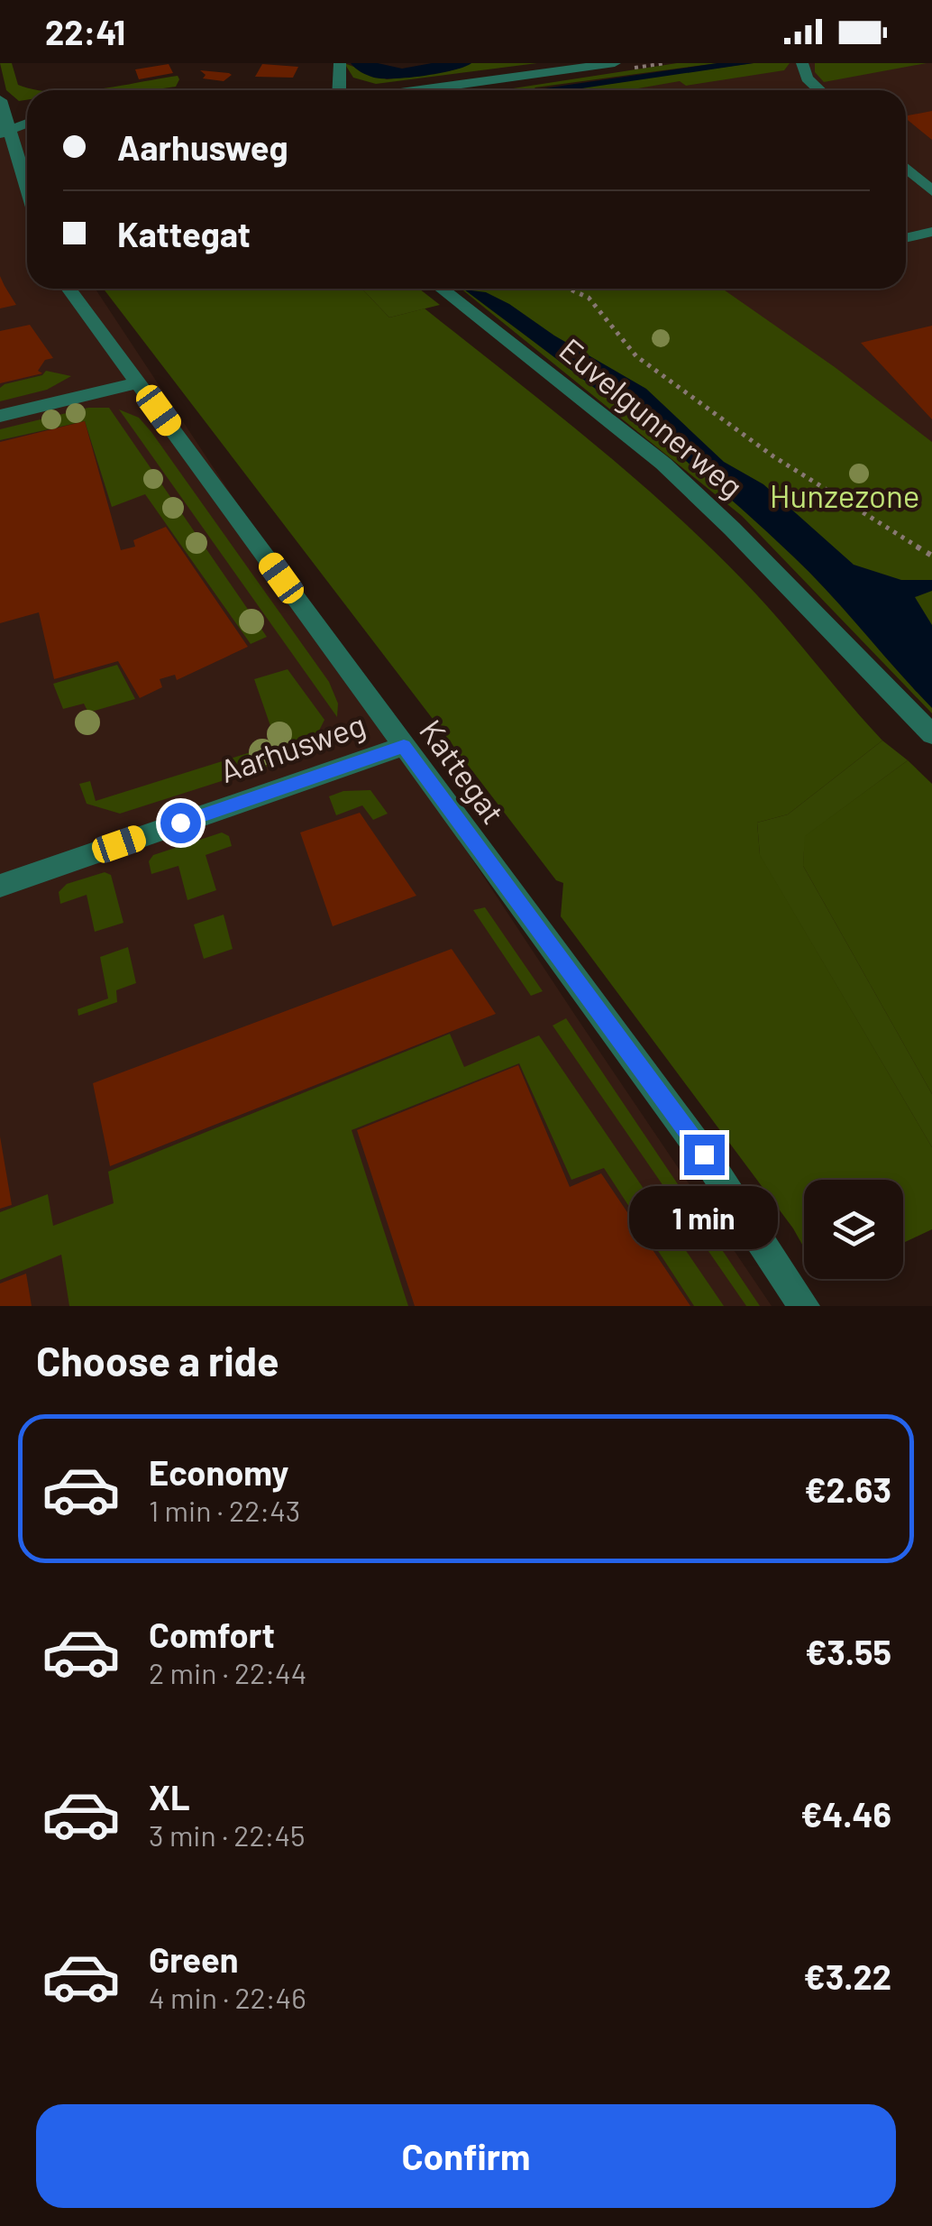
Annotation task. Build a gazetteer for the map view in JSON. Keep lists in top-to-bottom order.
{
  "streets": {
    "street": ["Euvelgunnerweg", "Aarhusweg", "Kattegat"]
  },
  "crossings": [
    ["Aarhusweg", "Kattegat"]
  ],
  "parks": ["Hunzezone"],
  "page": {
    "status": "22:41",
    "banner": ["Aarhusweg", "Kattegat"],
    "bubble": "1 min",
    "heading": "Choose a ride",
    "list": [
      {
        "name": "Economy",
        "note": "1 min · 22:43",
        "value": "€2.63"
      },
      {
        "name": "Comfort",
        "note": "2 min · 22:44",
        "value": "€3.55"
      },
      {
        "name": "XL",
        "note": "3 min · 22:45",
        "value": "€4.46"
      },
      {
        "name": "Green",
        "note": "4 min · 22:46",
        "value": "€3.22"
      }
    ],
    "buttons": "Confirm"
  }
}
